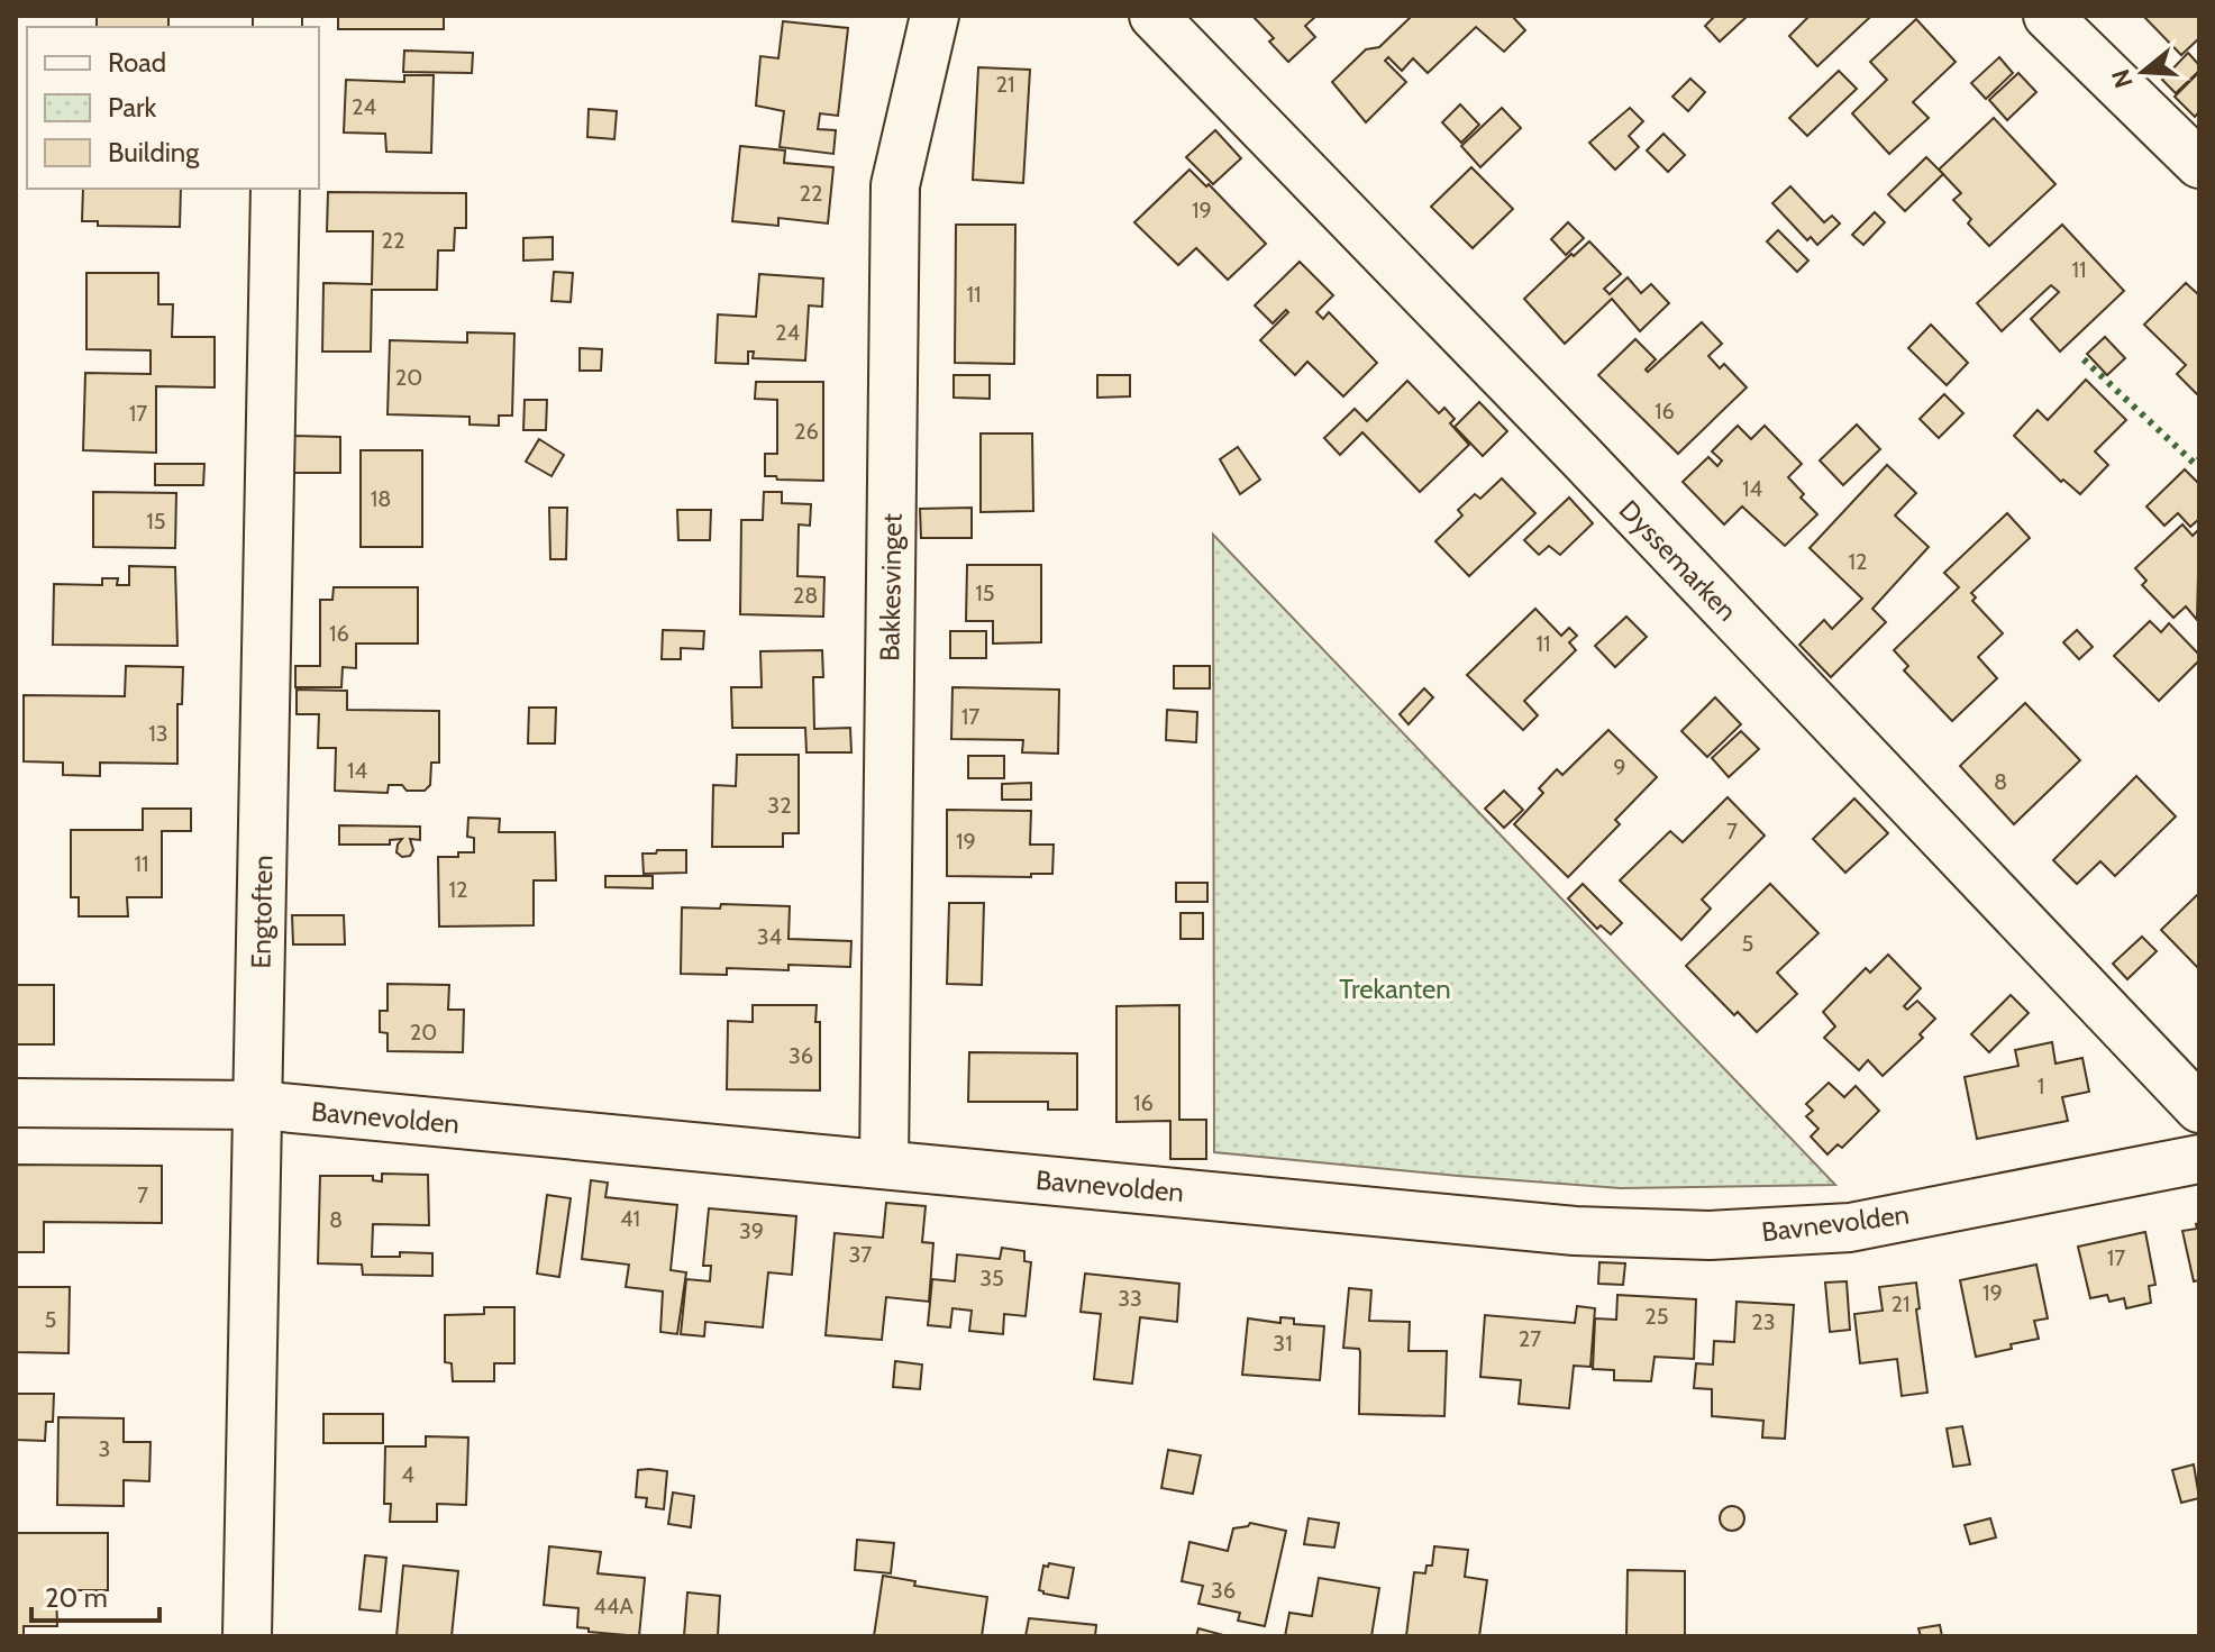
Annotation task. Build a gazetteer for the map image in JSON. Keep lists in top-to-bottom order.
{
  "streets": {
    "street": [
      "Dyssemarken",
      "Bakkesvinget",
      "Engtoften",
      "Bavnevolden"
    ]
  },
  "crossings": [
    ["Bakkesvinget", "Bavnevolden"],
    ["Engtoften", "Bavnevolden"]
  ],
  "parks": ["Trekanten"],
  "house_numbers": [
    "21",
    "24",
    "22",
    "19",
    "22",
    "11",
    "11",
    "24",
    "20",
    "16",
    "17",
    "26",
    "14",
    "18",
    "15",
    "12",
    "15",
    "28",
    "16",
    "11",
    "17",
    "13",
    "9",
    "14",
    "8",
    "32",
    "7",
    "19",
    "11",
    "12",
    "34",
    "5",
    "20",
    "36",
    "1",
    "16",
    "7",
    "41",
    "8",
    "39",
    "37",
    "17",
    "35",
    "19",
    "33",
    "21",
    "25",
    "5",
    "23",
    "27",
    "31",
    "3",
    "4",
    "36",
    "44A"
  ],
  "legend": ["Road", "Park", "Building"],
  "scale_bar": "20 m",
  "north": "left"
}
